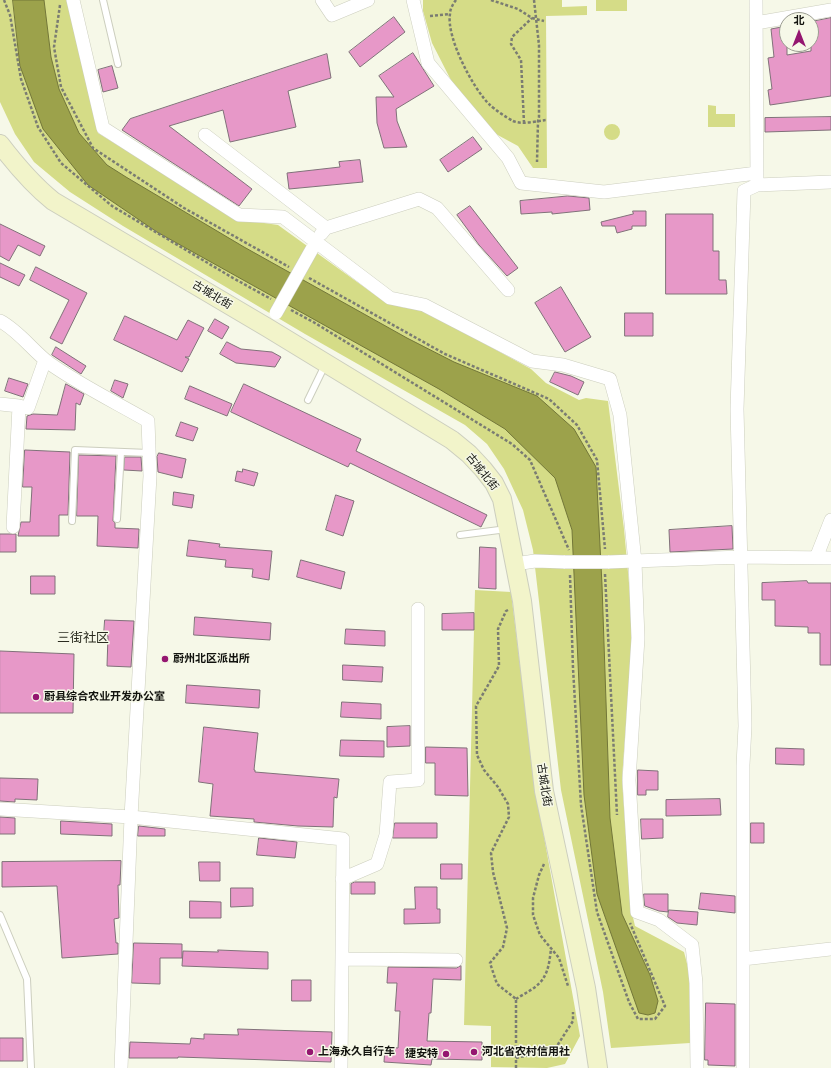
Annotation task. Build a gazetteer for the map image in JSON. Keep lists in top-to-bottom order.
{
  "streets": {
    "main road": ["古城北街"]
  },
  "districts": ["三街社区"],
  "places": [
    "蔚州北区派出所",
    "蔚县综合农业开发办公室",
    "上海永久自行车",
    "河北省农村信用社",
    "捷安特"
  ],
  "north": "top"
}
